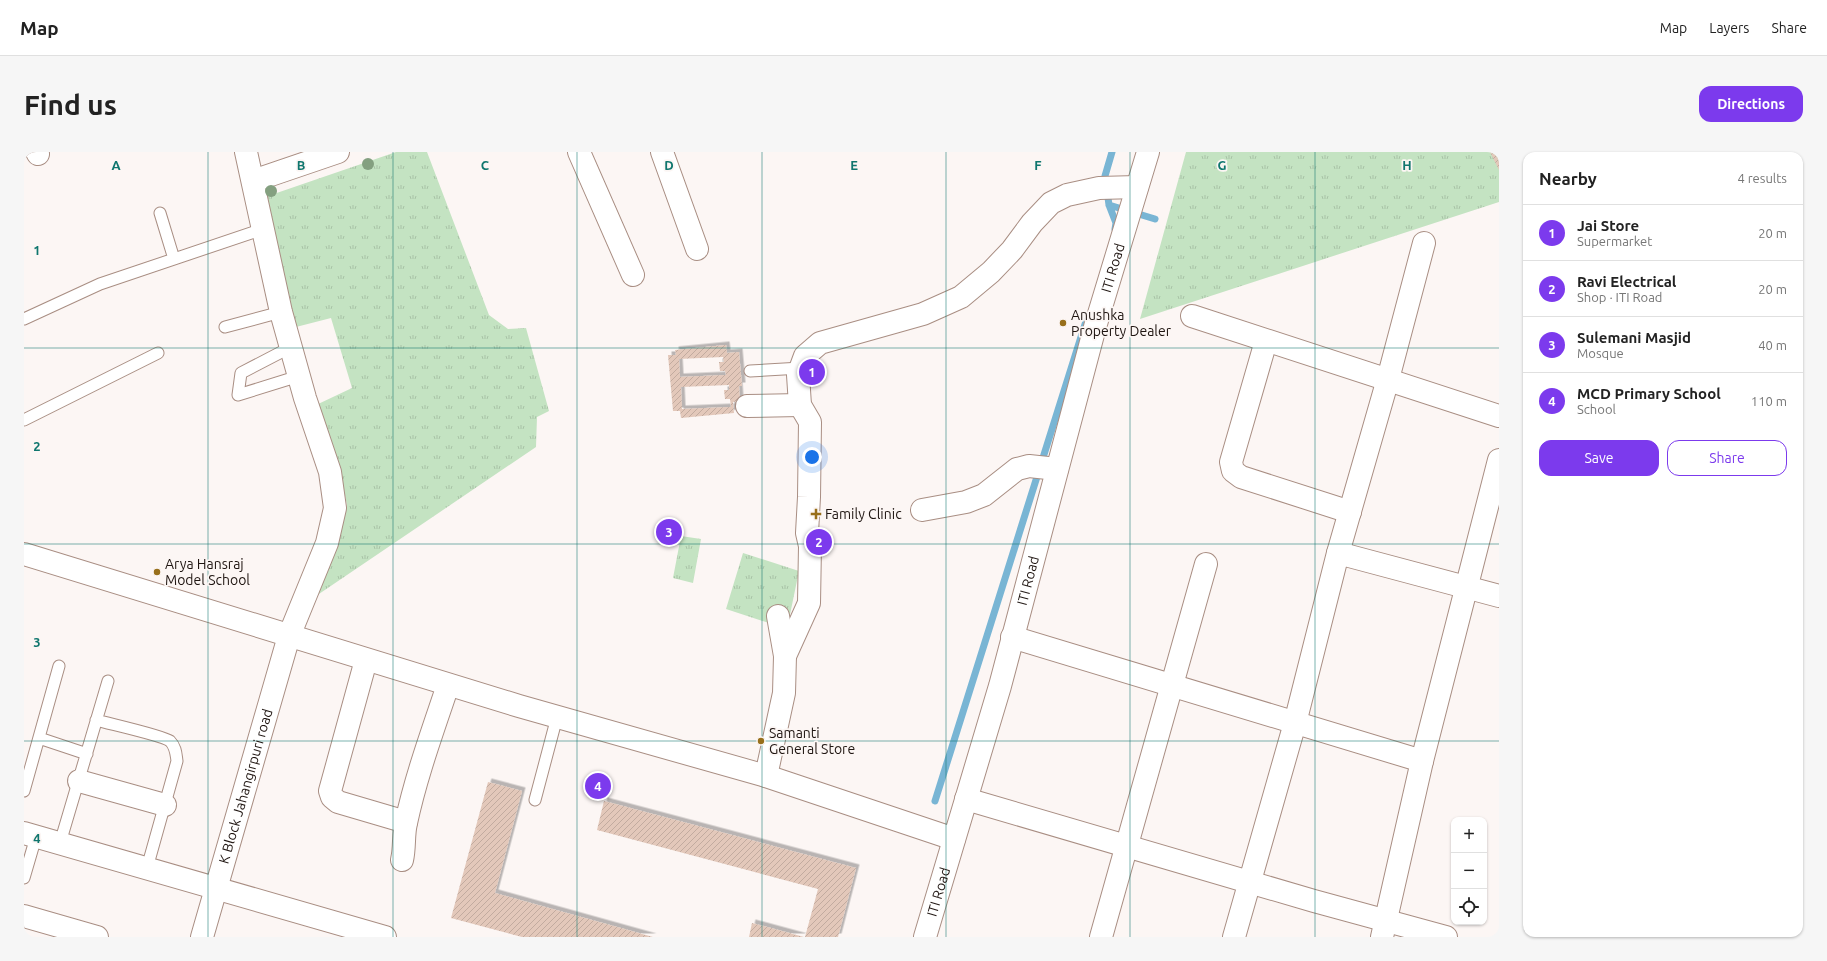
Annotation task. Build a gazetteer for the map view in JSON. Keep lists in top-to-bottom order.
{
  "streets": {
    "street": ["ITI Road", "K Block Jahangirpuri road"]
  },
  "places": {
    "other": ["Anushka Property Dealer", "Arya Hansraj Model School", "Samanti General Store"],
    "health": ["Family Clinic"]
  },
  "page": {
    "header": "Map",
    "nav": ["Map", "Layers", "Share"],
    "buttons": [
      "Directions",
      ["Save", "Share"]
    ],
    "title": "Find us",
    "heading": ["Nearby", "4 results"],
    "list": [
      {
        "mark": "1",
        "name": "Jai Store",
        "note": "Supermarket",
        "value": "20 m"
      },
      {
        "mark": "2",
        "name": "Ravi Electrical",
        "note": "Shop · ITI Road",
        "value": "20 m"
      },
      {
        "mark": "3",
        "name": "Sulemani Masjid",
        "note": "Mosque",
        "value": "40 m"
      },
      {
        "mark": "4",
        "name": "MCD Primary School",
        "note": "School",
        "value": "110 m"
      }
    ],
    "pins": [
      "1",
      "3",
      "2",
      "4"
    ],
    "map_buttons": ["+", "−"]
  },
  "grid": {
    "columns": [
      "A",
      "B",
      "C",
      "D",
      "E",
      "F",
      "G",
      "H"
    ],
    "rows": [
      "1",
      "2",
      "3",
      "4"
    ]
  }
}
